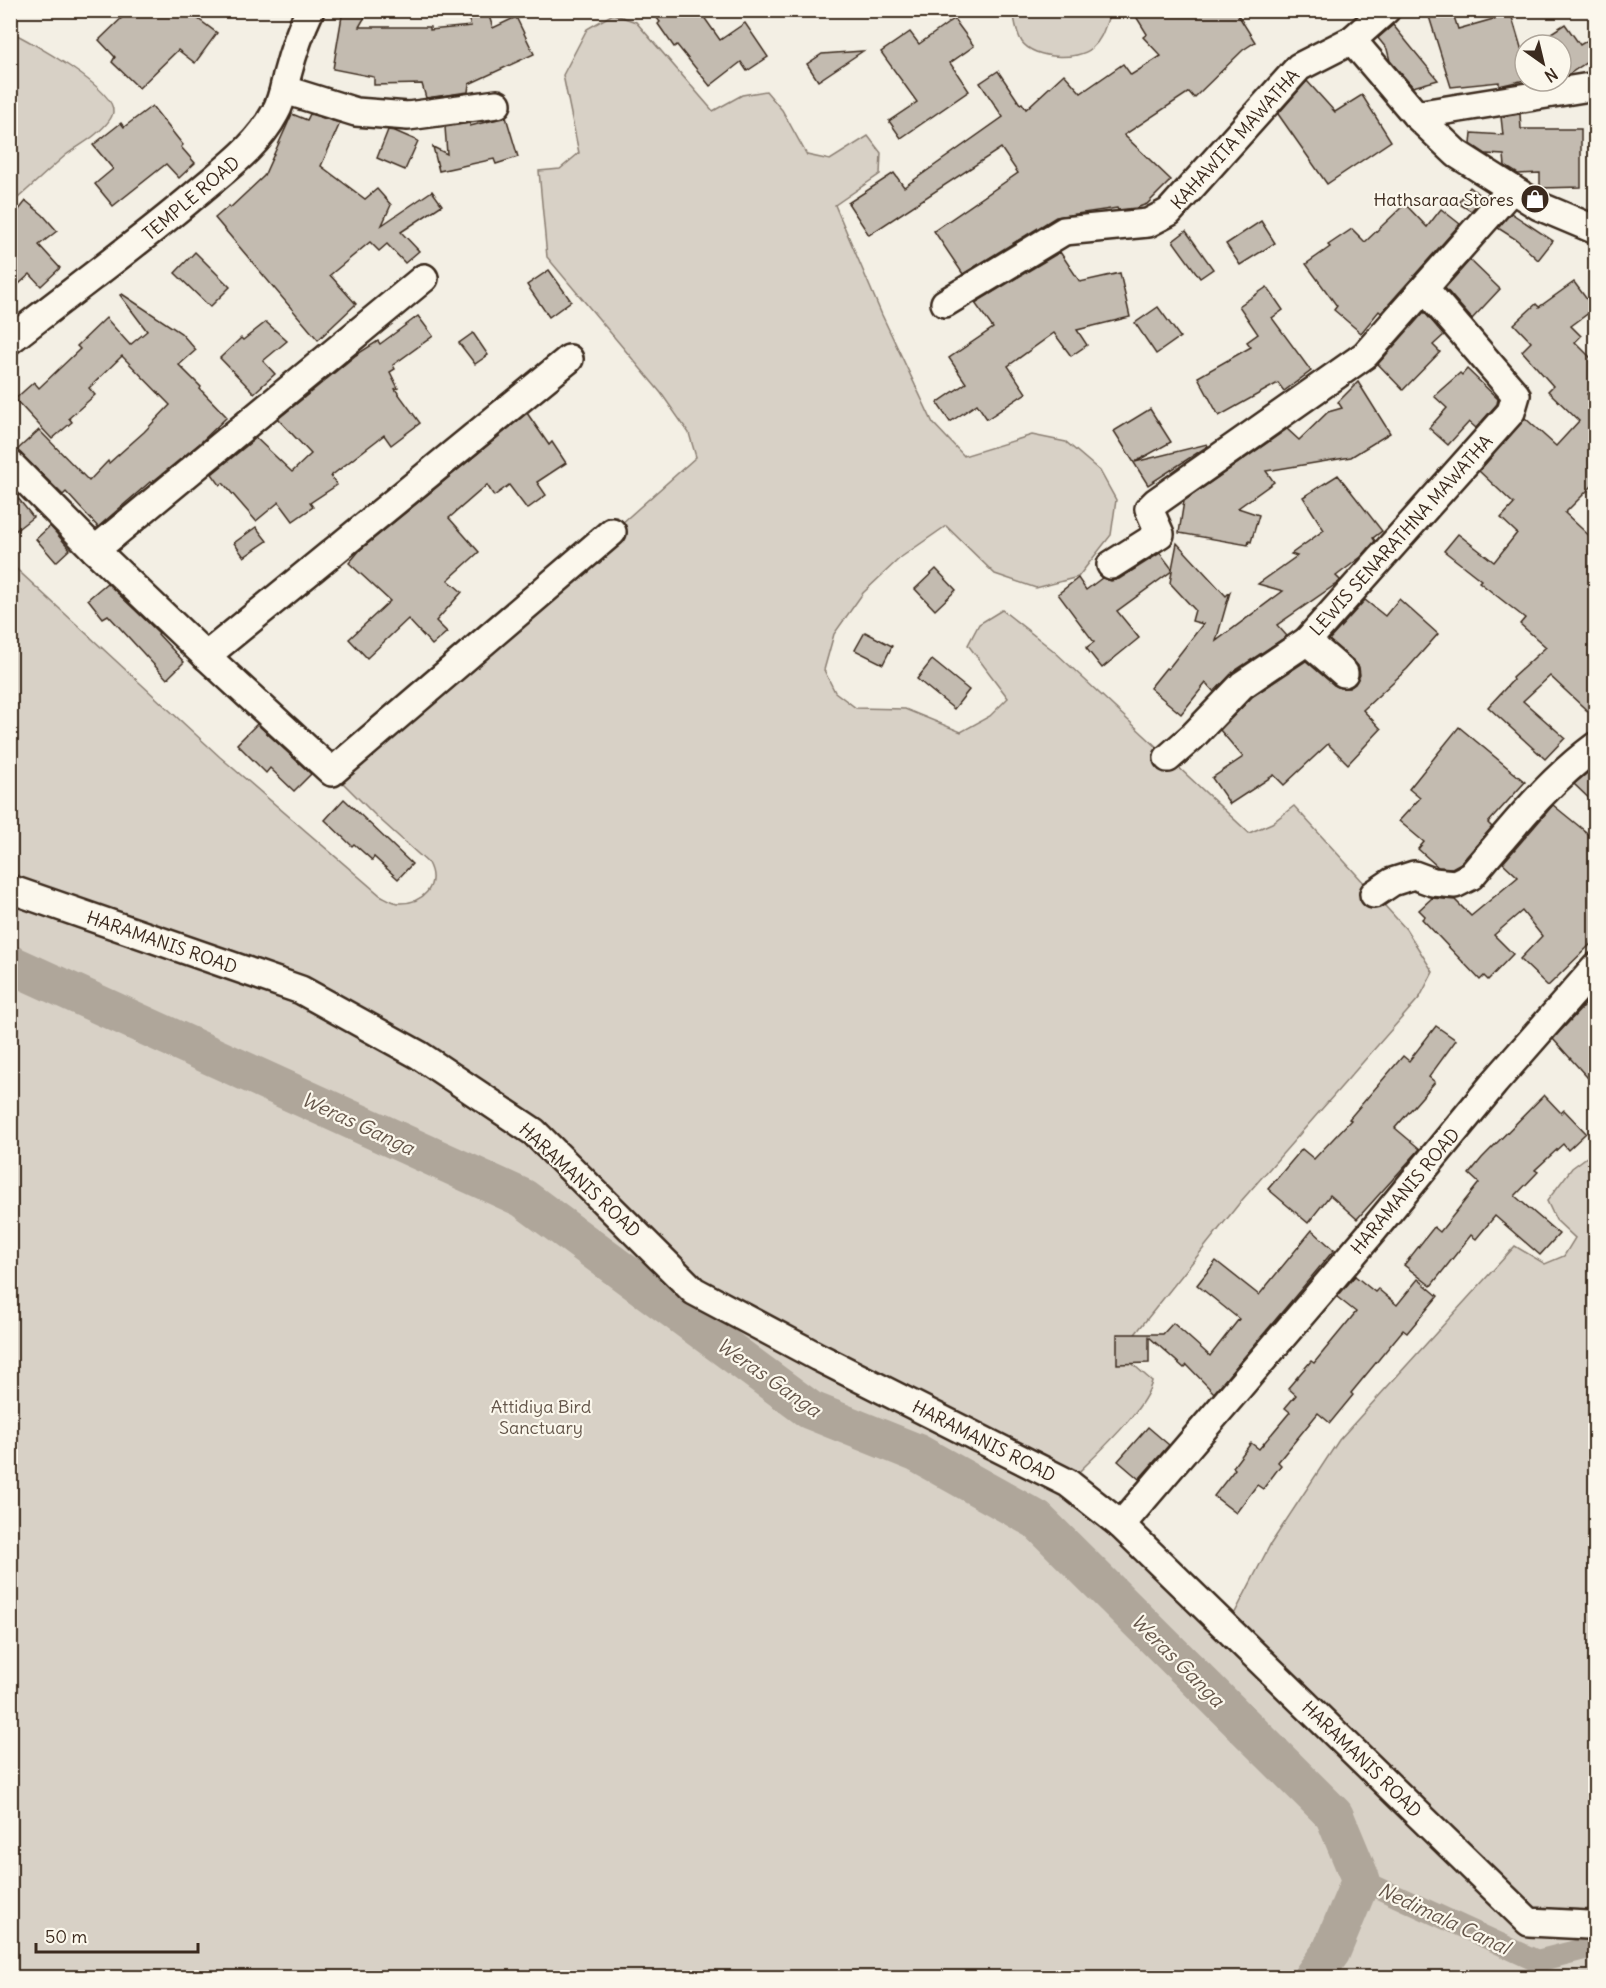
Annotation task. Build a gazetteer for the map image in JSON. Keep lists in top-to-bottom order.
{
  "streets": {
    "street": [
      "KAHAWITA MAWATHA",
      "TEMPLE ROAD",
      "LEWIS SENARATHNA MAWATHA",
      "HARAMANIS ROAD"
    ]
  },
  "water": ["Weras Ganga", "Nedimala Canal"],
  "parks": ["Attidiya Bird Sanctuary"],
  "places": {
    "shop": ["Hathsaraa Stores"]
  },
  "scale_bar": "50 m",
  "north": "bottom right"
}
